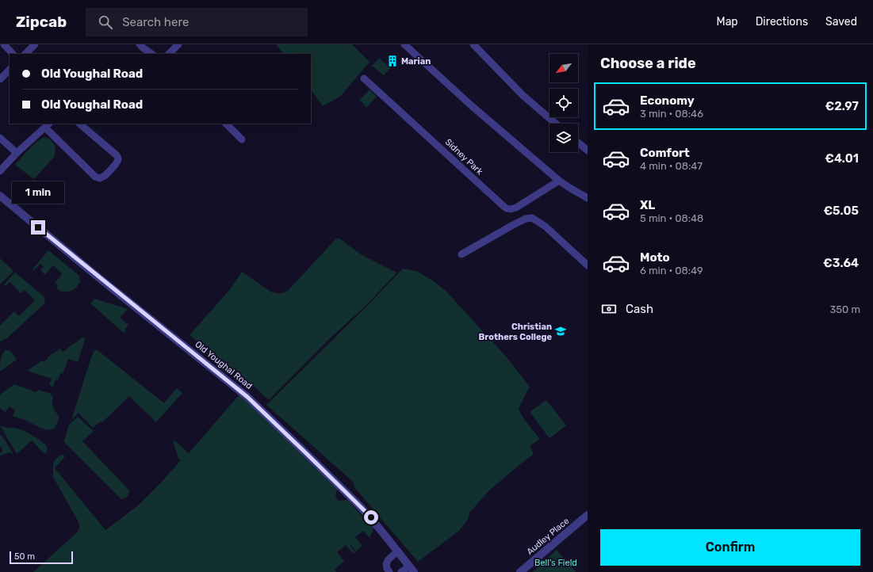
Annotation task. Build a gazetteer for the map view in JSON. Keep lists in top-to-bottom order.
{
  "streets": {
    "street": ["Sidney Park", "Old Youghal Road", "Audley Place"]
  },
  "parks": ["Bell's Field"],
  "places": {
    "building": ["Marian"],
    "school or university": ["Christian Brothers College"]
  },
  "scale_bar": "50 m",
  "north": "bottom left",
  "page": {
    "header": "Zipcab",
    "search": "Search here",
    "nav": ["Map", "Directions", "Saved"],
    "heading": "Choose a ride",
    "banner": ["Old Youghal Road", "Old Youghal Road"],
    "list": [
      {
        "name": "Economy",
        "note": "3 min · 08:46",
        "value": "€2.97"
      },
      {
        "name": "Comfort",
        "note": "4 min · 08:47",
        "value": "€4.01"
      },
      {
        "name": "XL",
        "note": "5 min · 08:48",
        "value": "€5.05"
      },
      {
        "name": "Moto",
        "note": "6 min · 08:49",
        "value": "€3.64"
      }
    ],
    "bubble": "1 min",
    "pay": ["Cash", "350 m"],
    "buttons": "Confirm",
    "scale": "50 m"
  }
}
